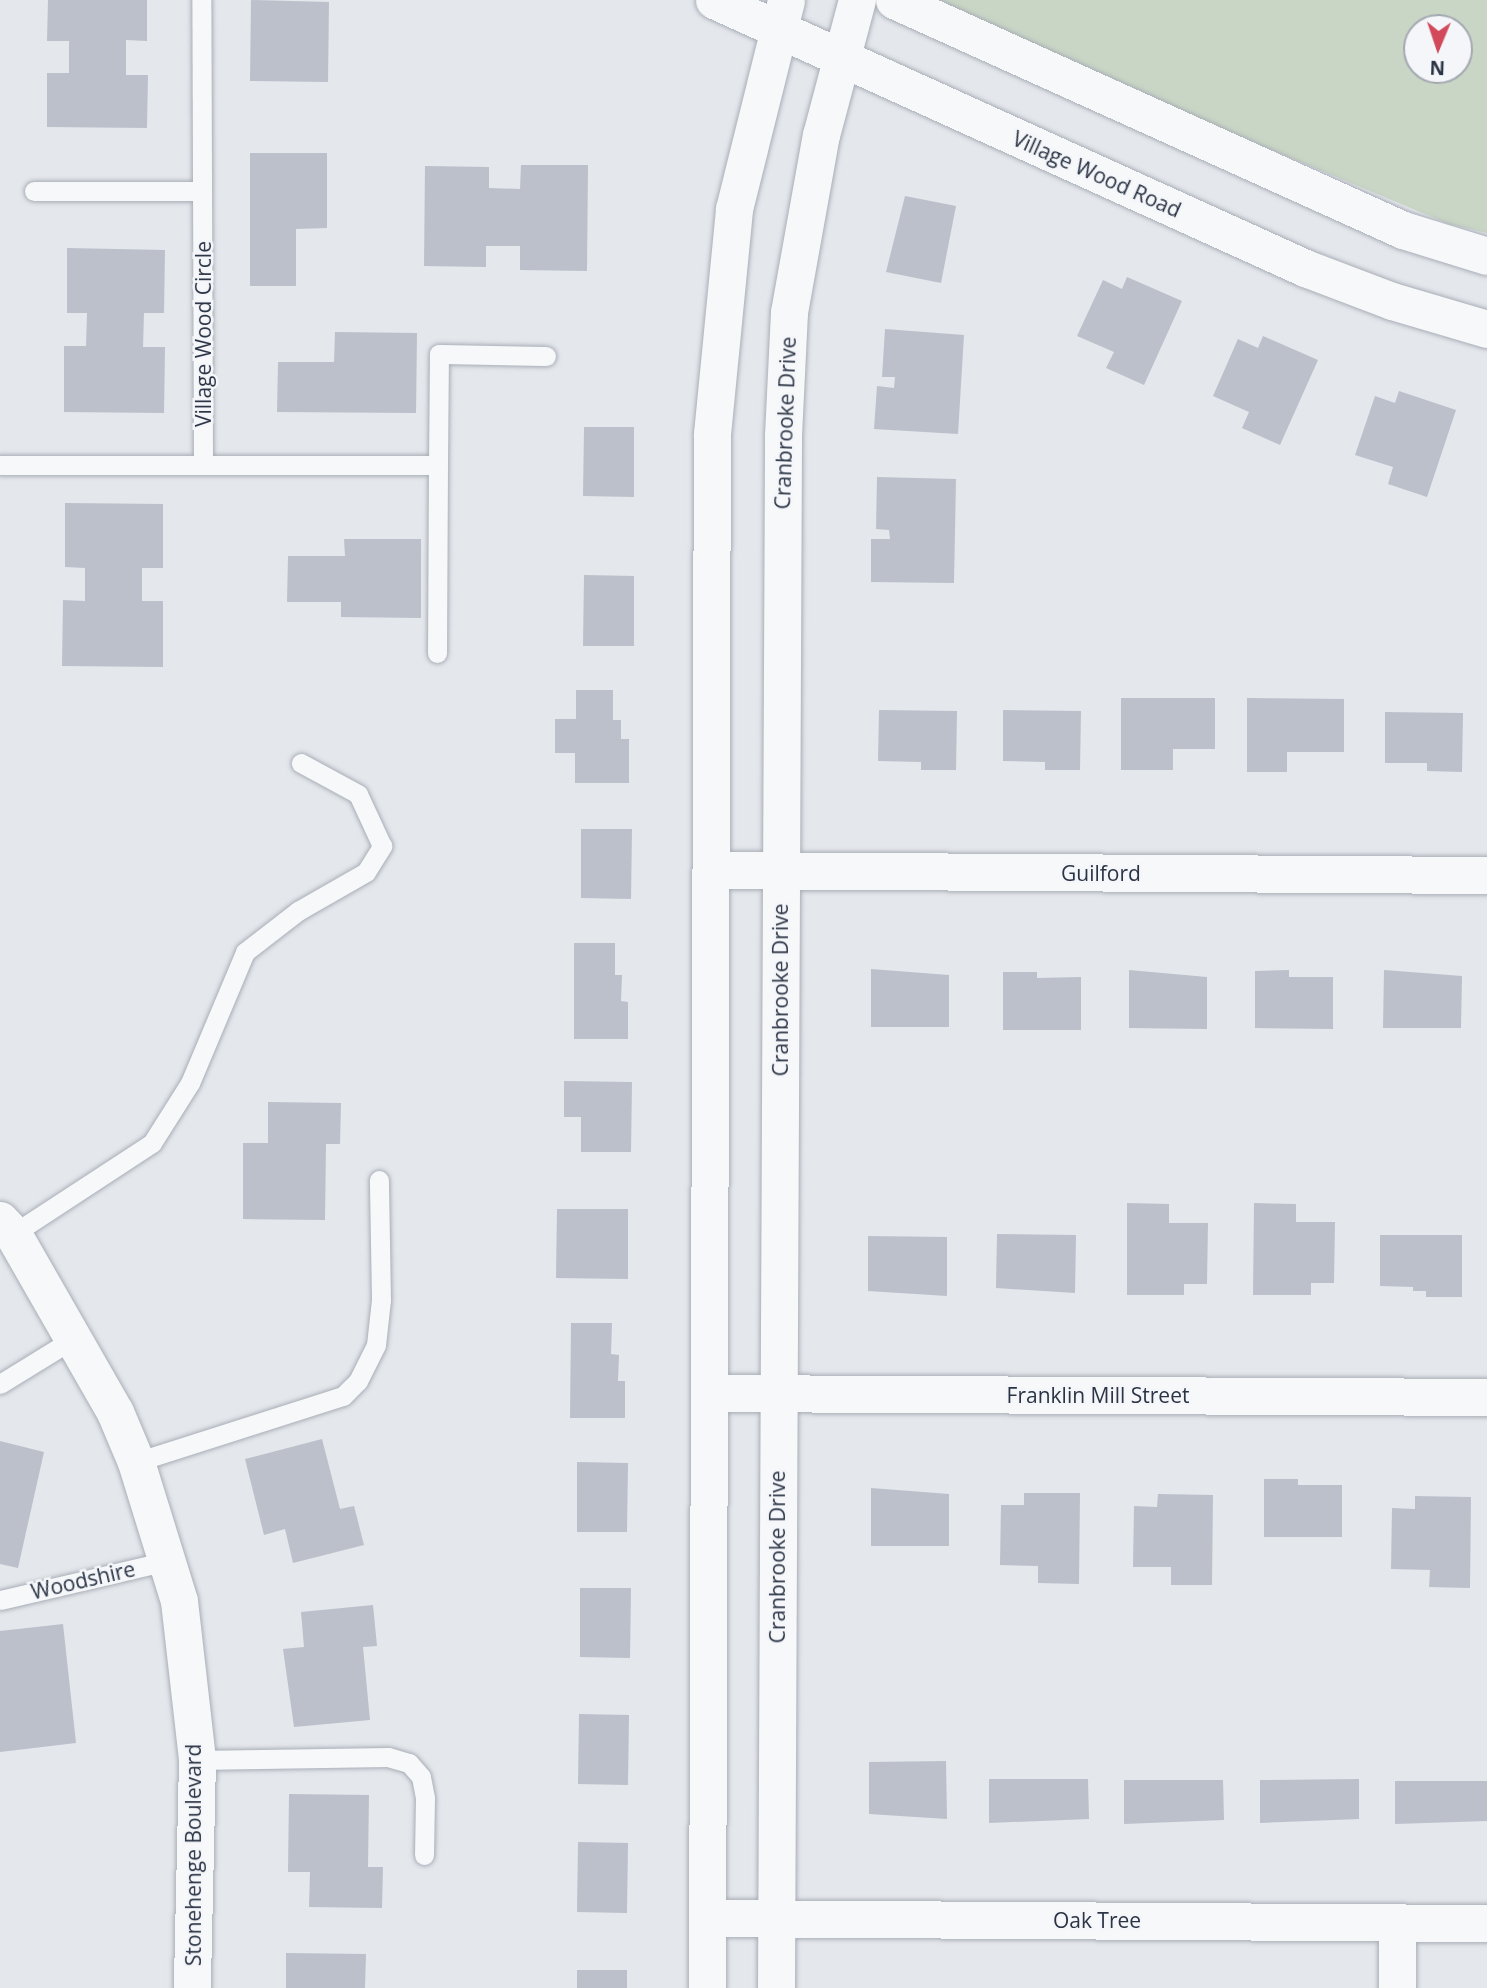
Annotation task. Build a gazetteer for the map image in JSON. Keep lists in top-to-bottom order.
{
  "streets": {
    "street": [
      "Village Wood Road",
      "Cranbrooke Drive",
      "Guilford",
      "Franklin Mill Street",
      "Stonehenge Boulevard",
      "Oak Tree"
    ],
    "lane": ["Village Wood Circle", "Woodshire"]
  },
  "crossings": [
    ["Village Wood Road", "Cranbrooke Drive"],
    ["Cranbrooke Drive", "Guilford"],
    ["Cranbrooke Drive", "Franklin Mill Street"],
    ["Cranbrooke Drive", "Oak Tree"],
    ["Woodshire", "Stonehenge Boulevard"]
  ],
  "north": "bottom"
}
